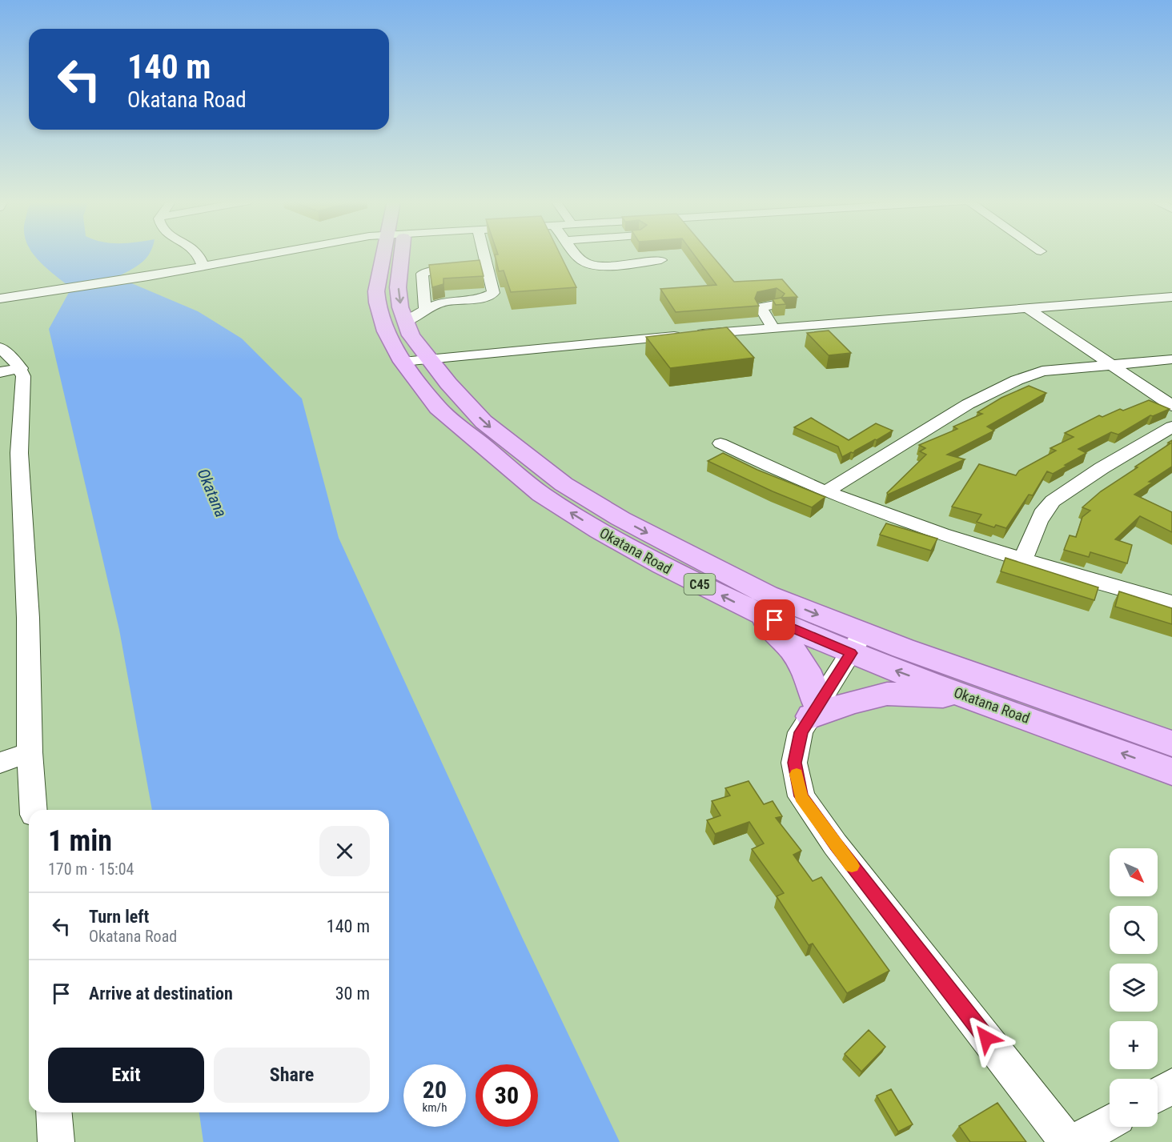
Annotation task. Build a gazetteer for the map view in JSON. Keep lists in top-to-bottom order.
{
  "streets": {
    "main road": ["Okatana Road", "C45"]
  },
  "water": ["Okatana"],
  "north": "bottom right",
  "page": {
    "turn": ["140 m", "Okatana Road"],
    "heading": ["1 min", "170 m · 15:04"],
    "map_buttons": ["+", "−"],
    "list": [
      {
        "name": "Turn left",
        "note": "Okatana Road",
        "value": "140 m"
      },
      {
        "name": "Arrive at destination",
        "value": "30 m"
      }
    ],
    "buttons": ["Exit", "Share"],
    "speed": "20 km/h",
    "limit": "30"
  }
}
